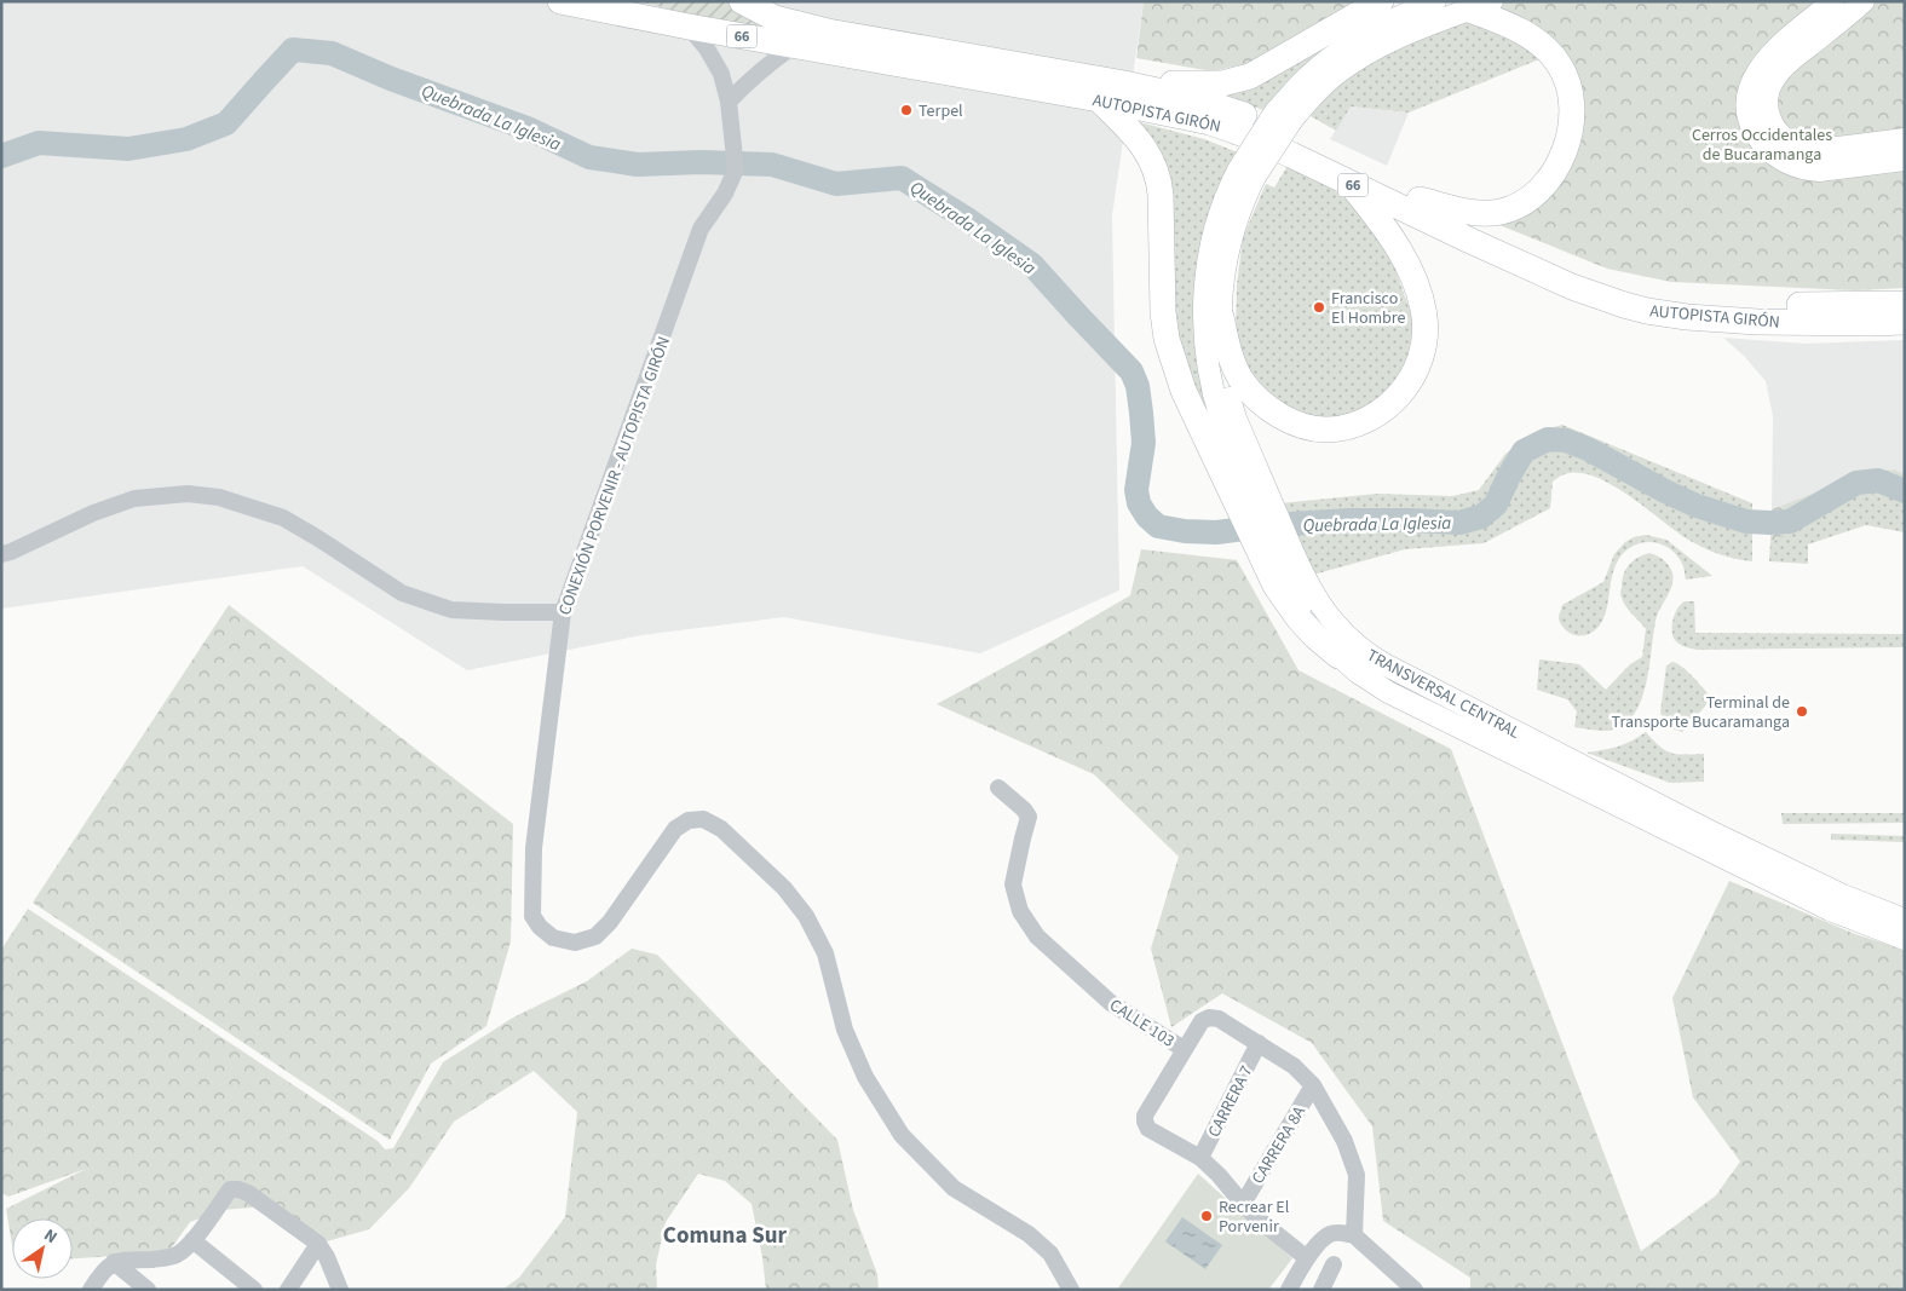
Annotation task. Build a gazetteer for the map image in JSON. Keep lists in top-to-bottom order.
{
  "streets": {
    "highway": ["66", "AUTOPISTA GIRÓN"],
    "main road": ["TRANSVERSAL CENTRAL"],
    "street": [
      "CONEXIÓN PORVENIR - AUTOPISTA GIRÓN",
      "CALLE 103",
      "CARRERA 7",
      "CARRERA 8A"
    ]
  },
  "crossings": [
    ["AUTOPISTA GIRÓN", "CONEXIÓN PORVENIR - AUTOPISTA GIRÓN"],
    ["CALLE 103", "CARRERA 7"],
    ["CALLE 103", "CARRERA 8A"]
  ],
  "districts": ["Comuna Sur"],
  "water": ["Quebrada La Iglesia"],
  "parks": ["Cerros Occidentales de Bucaramanga"],
  "places": [
    "Terpel",
    "Francisco El Hombre",
    "Terminal de Transporte Bucaramanga",
    "Recrear El Porvenir"
  ],
  "north": "top right"
}
